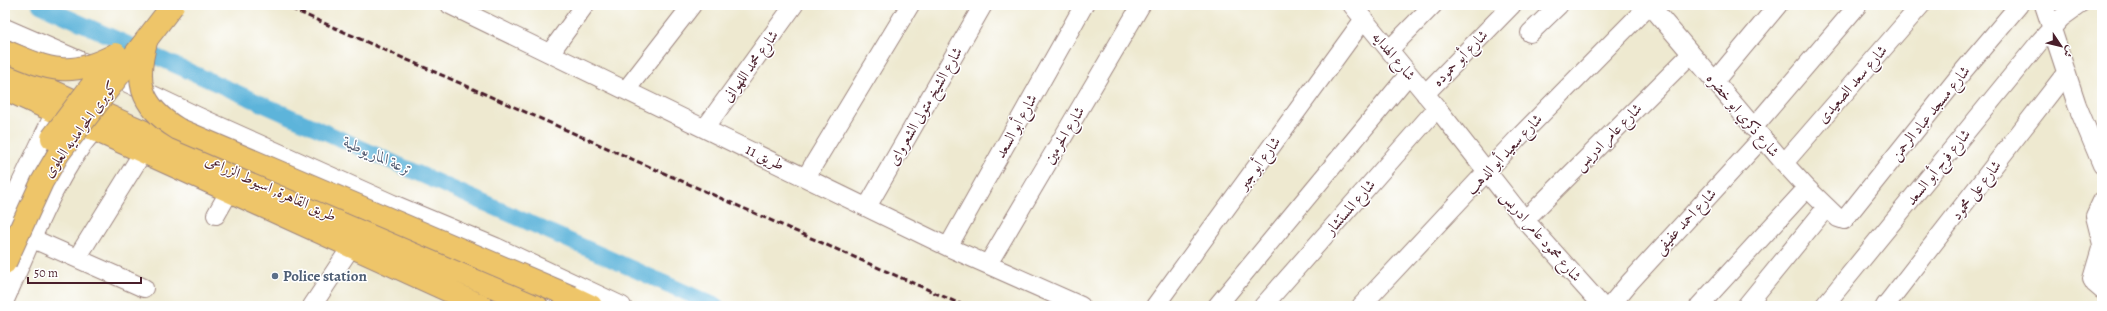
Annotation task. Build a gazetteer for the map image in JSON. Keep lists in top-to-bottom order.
{
  "streets": {
    "main road": ["كوبرى الحوامديه العلوى", "طريق القاهرة, اسيوط الزراعى"],
    "street": [
      "شارع الهدايه",
      "شارع أبو حموده",
      "شارع محمد اللهوانى",
      "شارع سعد الصعيدى",
      "شارع الشيخ متولى الشعرواى",
      "شارع مسجد عباد الرحمن",
      "شارع ذكري ابو خضره",
      "شارع أبو السعد",
      "شارع الحرمين",
      "شارع عامر ادريس",
      "شارع سعيد أبو الدهب",
      "طريق 11",
      "شارع أبو جبر",
      "شارع فرج أبو السعد",
      "شارع على محمود",
      "شارع المستشار",
      "شارع احمد عفيفى",
      "شارع محمود عامر ادريس"
    ]
  },
  "crossings": [
    ["شارع الهدايه", "شارع أبو حموده"],
    ["شارع الهدايه", "شارع أبو جبر"],
    ["شارع الهدايه", "شارع المستشار"],
    ["شارع الهدايه", "شارع محمود عامر ادريس"],
    ["شارع محمد اللهوانى", "طريق 11"],
    ["شارع سعد الصعيدى", "شارع ذكري ابو خضره"],
    ["شارع الشيخ متولى الشعرواى", "طريق 11"],
    ["شارع مسجد عباد الرحمن", "شارع ذكري ابو خضره"],
    ["شارع ذكري ابو خضره", "شارع عامر ادريس"],
    ["شارع ذكري ابو خضره", "شارع سعيد أبو الدهب"],
    ["شارع ذكري ابو خضره", "شارع احمد عفيفى"],
    ["شارع أبو السعد", "طريق 11"],
    ["شارع الحرمين", "طريق 11"],
    ["شارع عامر ادريس", "شارع محمود عامر ادريس"],
    ["شارع سعيد أبو الدهب", "شارع محمود عامر ادريس"],
    ["شارع المستشار", "شارع محمود عامر ادريس"]
  ],
  "water": ["ترعة الماريوطية"],
  "places": ["Police station"],
  "scale_bar": "50 m",
  "north": "bottom right"
}
